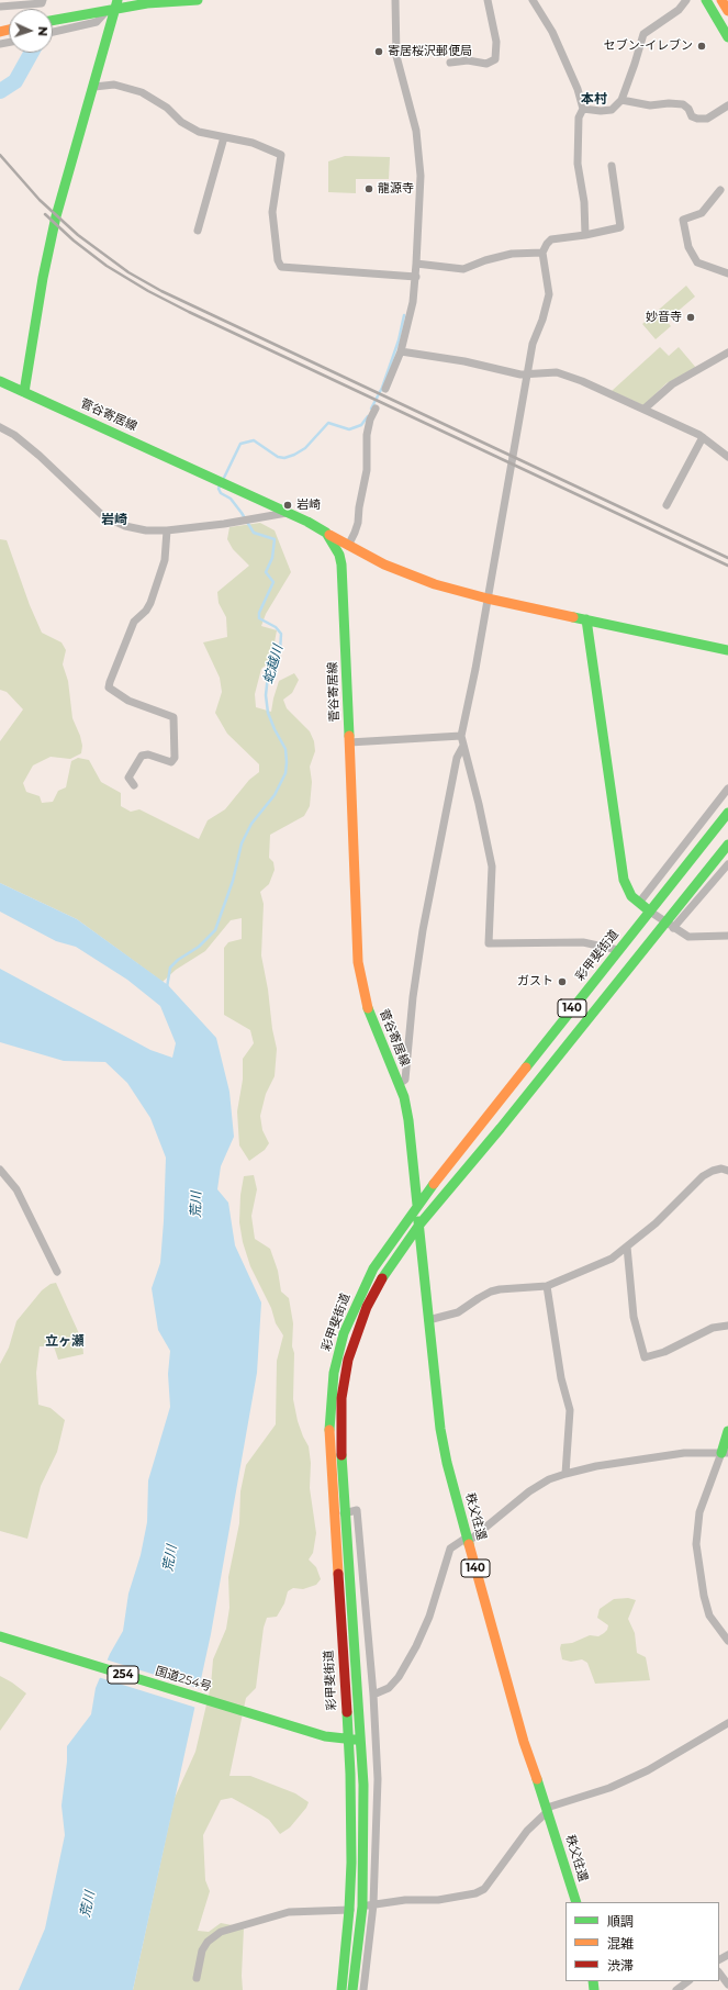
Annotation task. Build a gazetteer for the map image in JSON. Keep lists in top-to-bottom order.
{
  "streets": {
    "main road": [
      "菅谷寄居線",
      "彩甲斐街道",
      "140",
      "秩父往還",
      "254",
      "国道254号"
    ]
  },
  "crossings": [
    ["菅谷寄居線", "彩甲斐街道"],
    ["菅谷寄居線", "秩父往還"],
    ["彩甲斐街道", "秩父往還"],
    ["彩甲斐街道", "国道254号"]
  ],
  "districts": ["本村", "岩崎", "立ヶ瀬"],
  "water": ["蛇越川", "荒川"],
  "places": [
    "セブン-イレブン",
    "寄居桜沢郵便局",
    "龍源寺",
    "妙音寺",
    "岩崎",
    "ガスト"
  ],
  "legend": ["順調", "混雑", "渋滞"],
  "north": "right"
}
